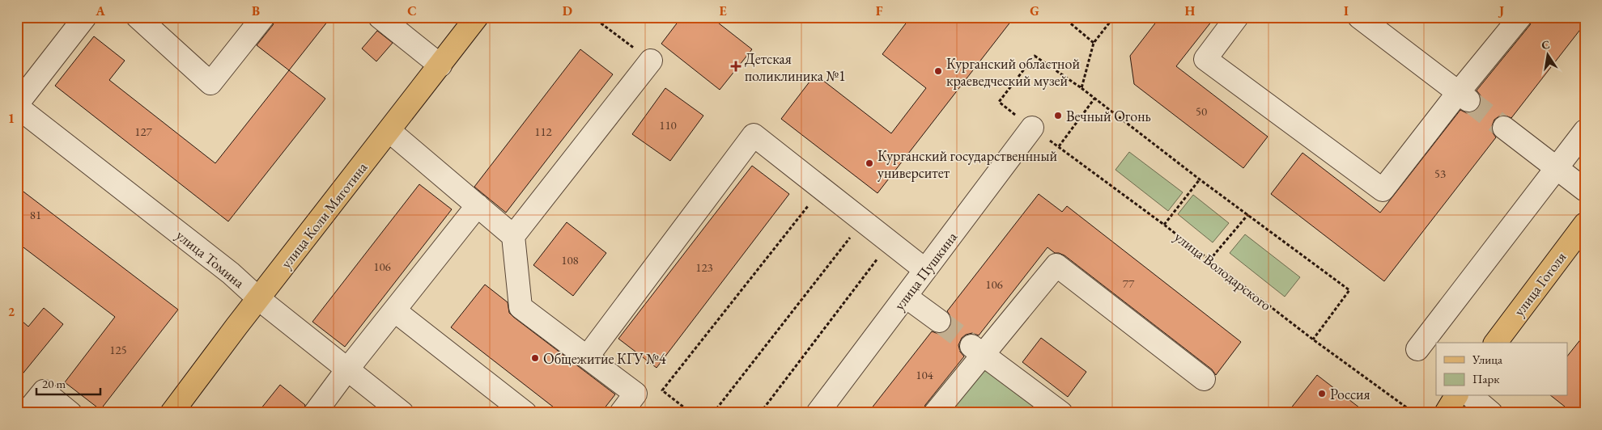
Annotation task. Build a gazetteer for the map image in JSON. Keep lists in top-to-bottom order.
{
  "streets": {
    "main road": ["улица Коли Мяготина", "улица Гоголя"],
    "street": ["улица Томина", "улица Пушкина"],
    "path": ["улица Володарского"]
  },
  "crossings": [
    ["улица Коли Мяготина", "улица Томина"],
    ["улица Пушкина", "улица Володарского"]
  ],
  "places": {
    "health": ["Детская поликлиника №1"],
    "other": [
      "Курганский областной краеведческий музей",
      "Вечный Огонь",
      "Курганский государственнный университет",
      "Общежитие КГУ №4",
      "Россия"
    ]
  },
  "house_numbers": [
    "50",
    "110",
    "127",
    "112",
    "53",
    "81",
    "108",
    "106",
    "123",
    "77",
    "106",
    "125",
    "104"
  ],
  "legend": ["Улица", "Парк"],
  "scale_bar": "20 m",
  "north": "top",
  "grid": {
    "columns": [
      "A",
      "B",
      "C",
      "D",
      "E",
      "F",
      "G",
      "H",
      "I",
      "J"
    ],
    "rows": ["1", "2"]
  }
}
